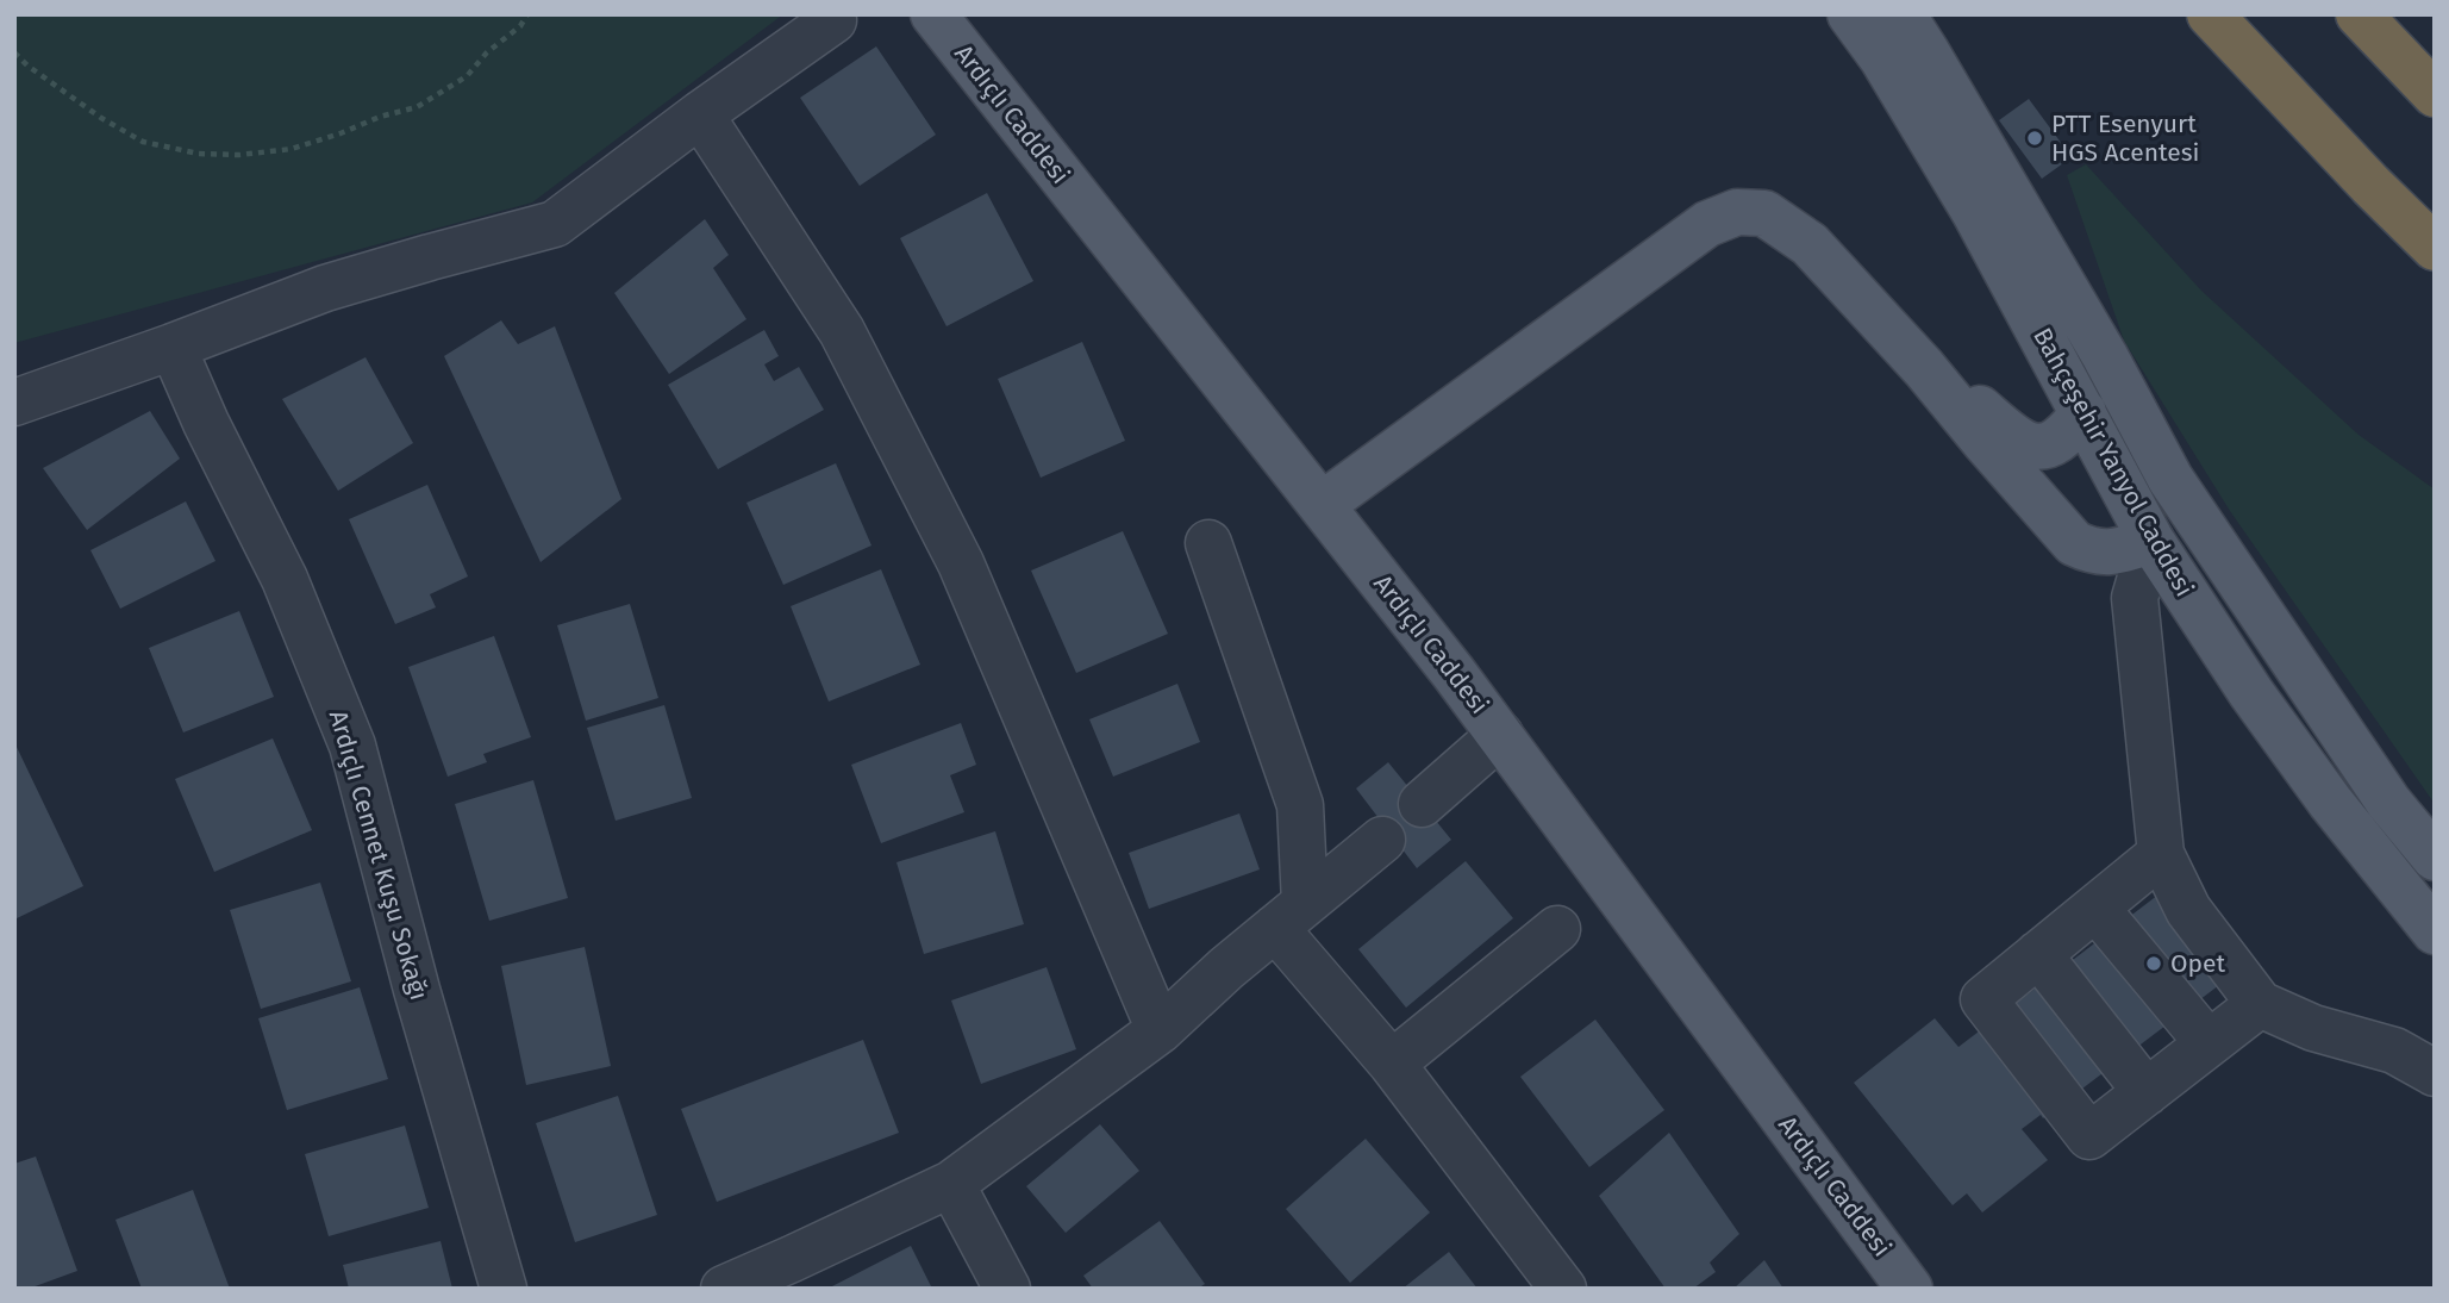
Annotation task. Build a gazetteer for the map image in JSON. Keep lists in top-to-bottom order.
{
  "streets": {
    "main road": ["Ardıçlı Caddesi", "Bahçeşehir Yanyol Caddesi"],
    "street": ["Ardıçlı Cennet Kuşu Sokağı"]
  },
  "places": ["PTT Esenyurt HGS Acentesi", "Opet"]
}
